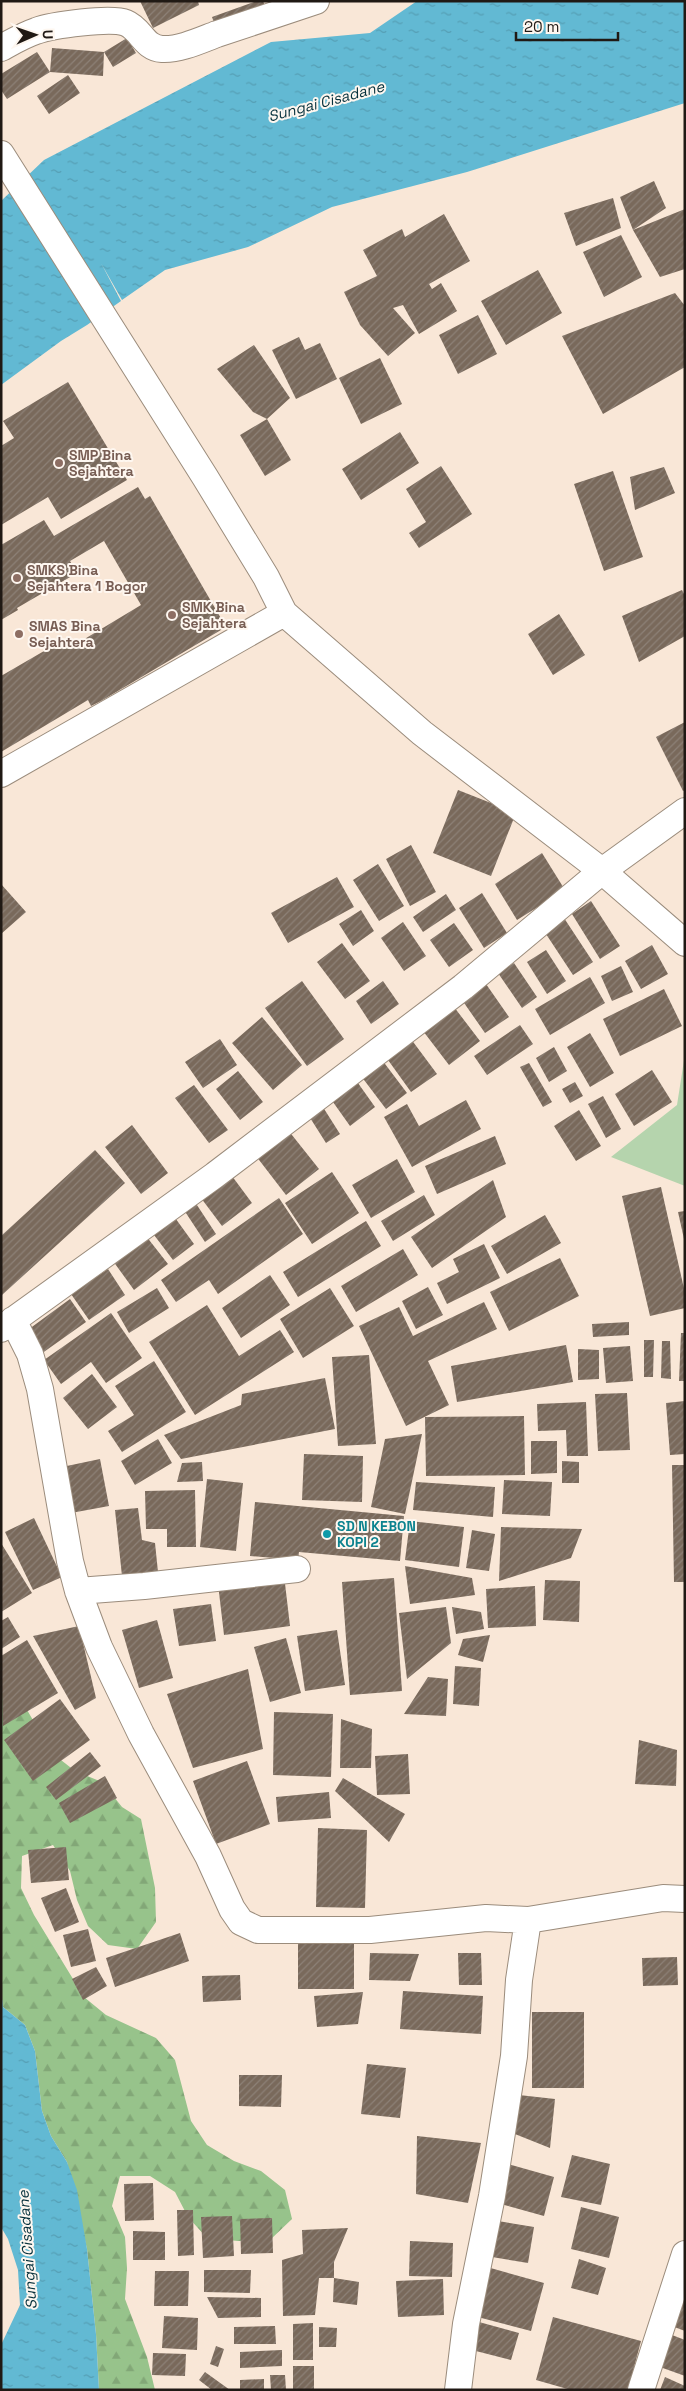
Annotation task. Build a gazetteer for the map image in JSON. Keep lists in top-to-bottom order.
{
  "water": ["Sungai Cisadane"],
  "places": [
    "SMP Bina Sejahtera",
    "SMKS Bina Sejahtera 1 Bogor",
    "SMK Bina Sejahtera",
    "SMAS Bina Sejahtera",
    "SD N KEBON KOPI 2"
  ],
  "scale_bar": "20 m",
  "north": "right"
}
